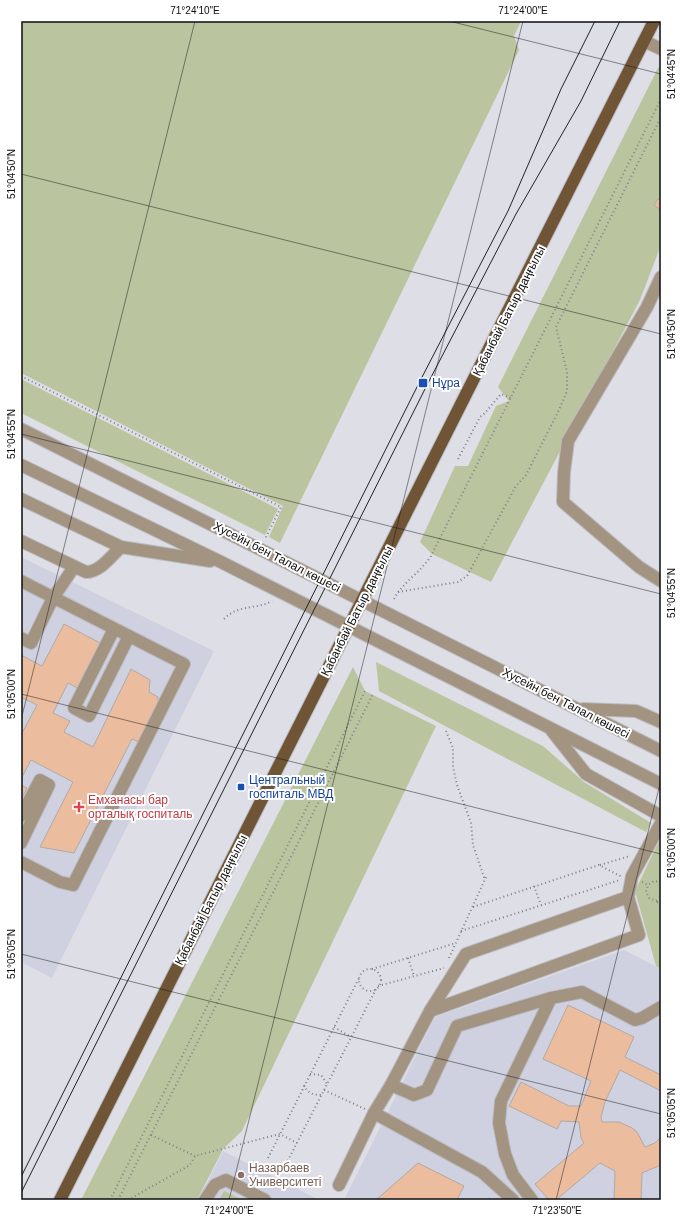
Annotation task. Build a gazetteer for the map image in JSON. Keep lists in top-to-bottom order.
{
  "streets": {
    "main road": ["Қабанбай Батыр даңғылы"],
    "street": ["Хусейн бен Талал көшесі"]
  },
  "crossings": [
    ["Қабанбай Батыр даңғылы", "Хусейн бен Талал көшесі"]
  ],
  "places": {
    "transit": ["Нұра", "Центральный госпиталь МВД"],
    "health": ["Емханасы бар орталық госпиталь"],
    "other": ["Назарбаев Университеті"]
  },
  "coordinates": [
    "71°24'10\"E",
    "71°24'00\"E",
    "51°04'45\"N",
    "51°04'50\"N",
    "51°04'55\"N",
    "51°05'00\"N",
    "51°05'05\"N",
    "71°23'50\"E"
  ]
}
